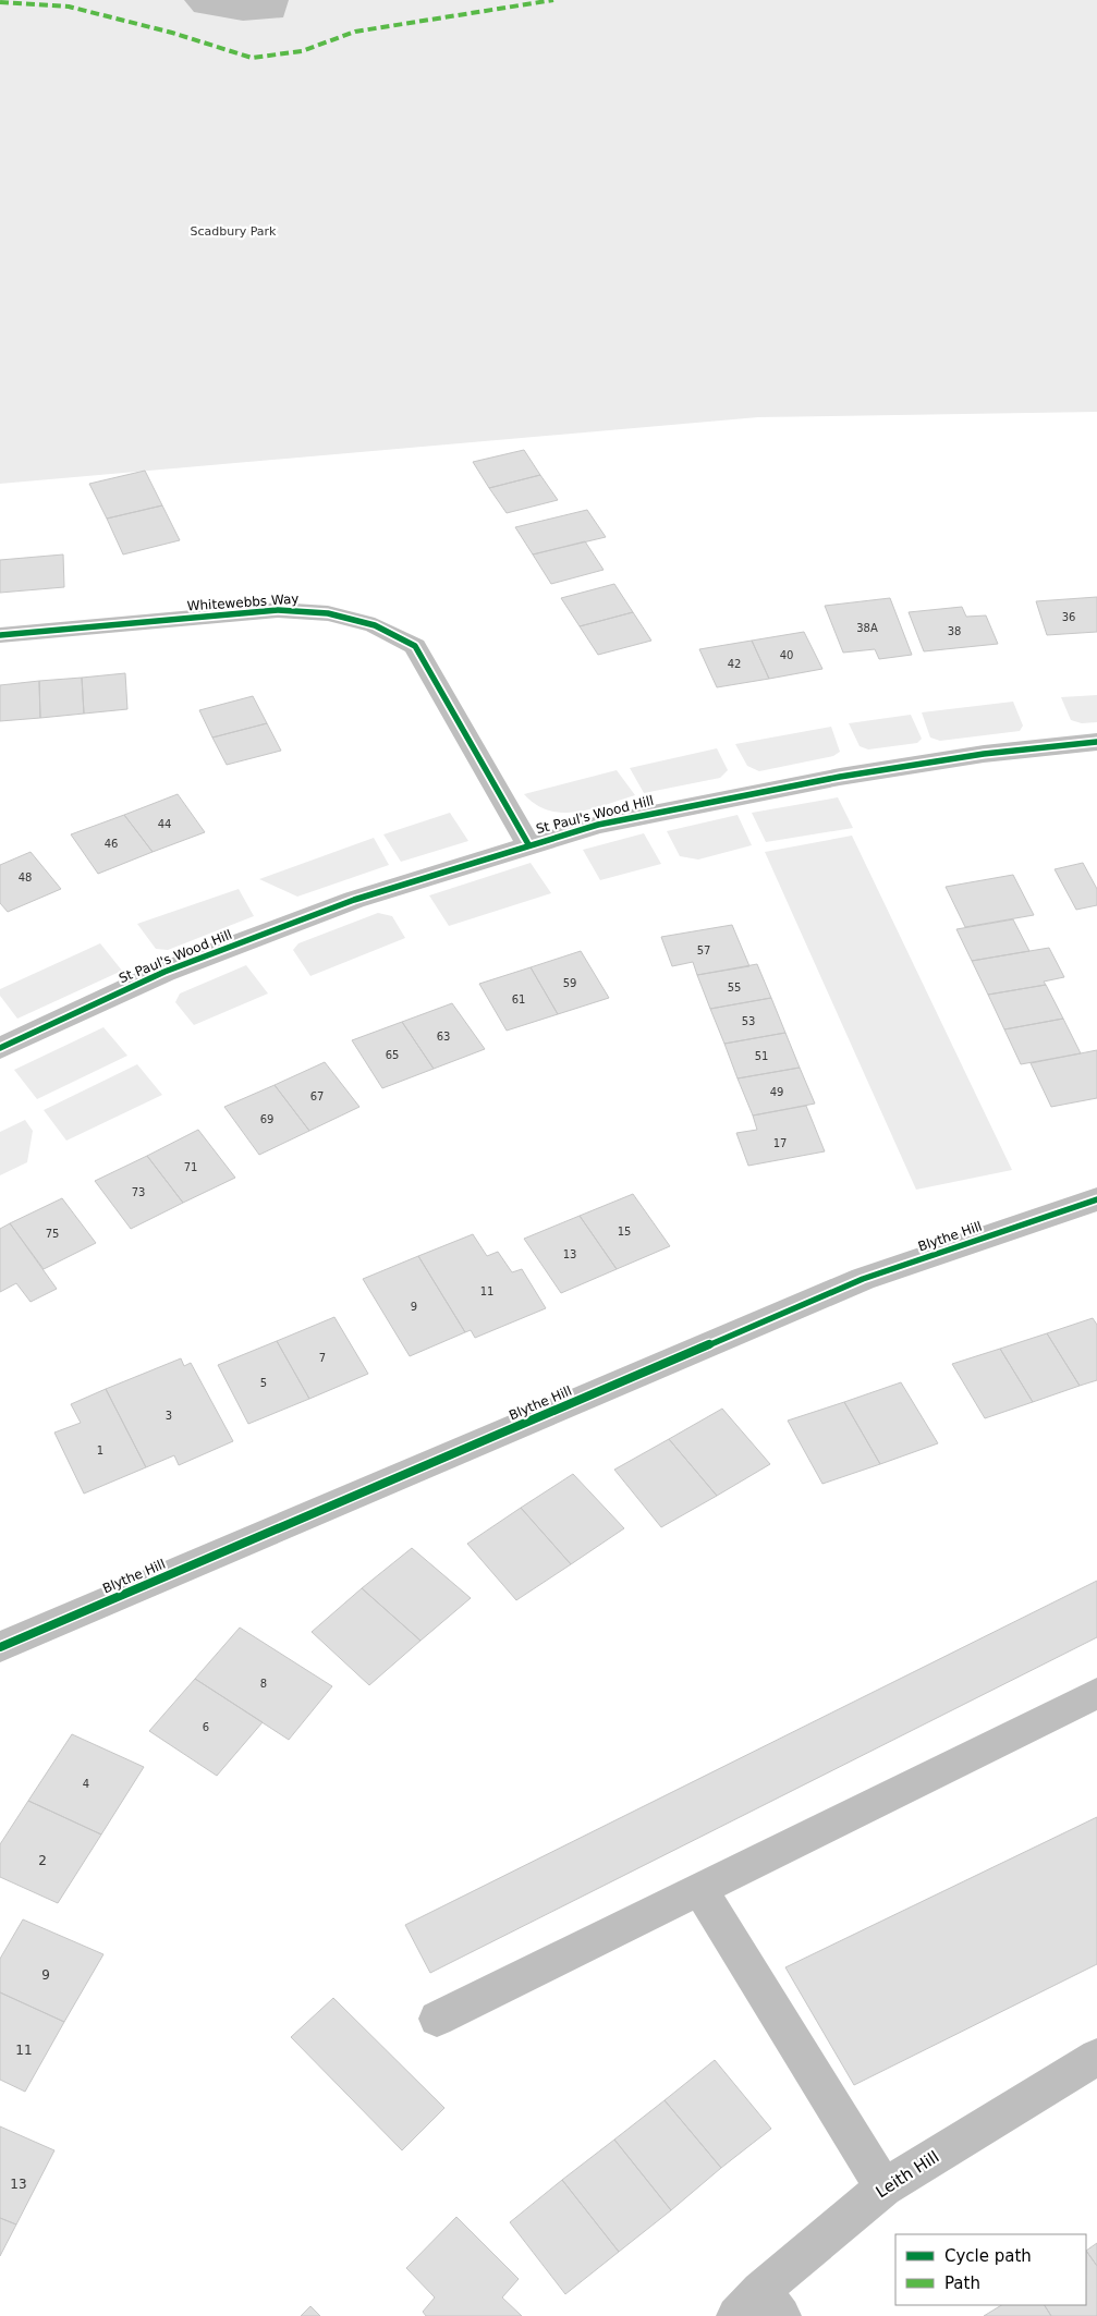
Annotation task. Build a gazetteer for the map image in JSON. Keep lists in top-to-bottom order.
{
  "streets": {
    "street": [
      "Whitewebbs Way",
      "St Paul's Wood Hill",
      "Blythe Hill",
      "Leith Hill"
    ]
  },
  "crossings": [
    ["Whitewebbs Way", "St Paul's Wood Hill"]
  ],
  "parks": ["Scadbury Park"],
  "house_numbers": [
    "36",
    "38A",
    "38",
    "40",
    "42",
    "44",
    "46",
    "48",
    "57",
    "59",
    "55",
    "61",
    "53",
    "63",
    "65",
    "51",
    "49",
    "67",
    "69",
    "17",
    "71",
    "73",
    "15",
    "75",
    "13",
    "11",
    "9",
    "7",
    "5",
    "3",
    "1",
    "8",
    "6",
    "4",
    "2",
    "9",
    "11",
    "13"
  ],
  "legend": ["Cycle path", "Path"]
}
